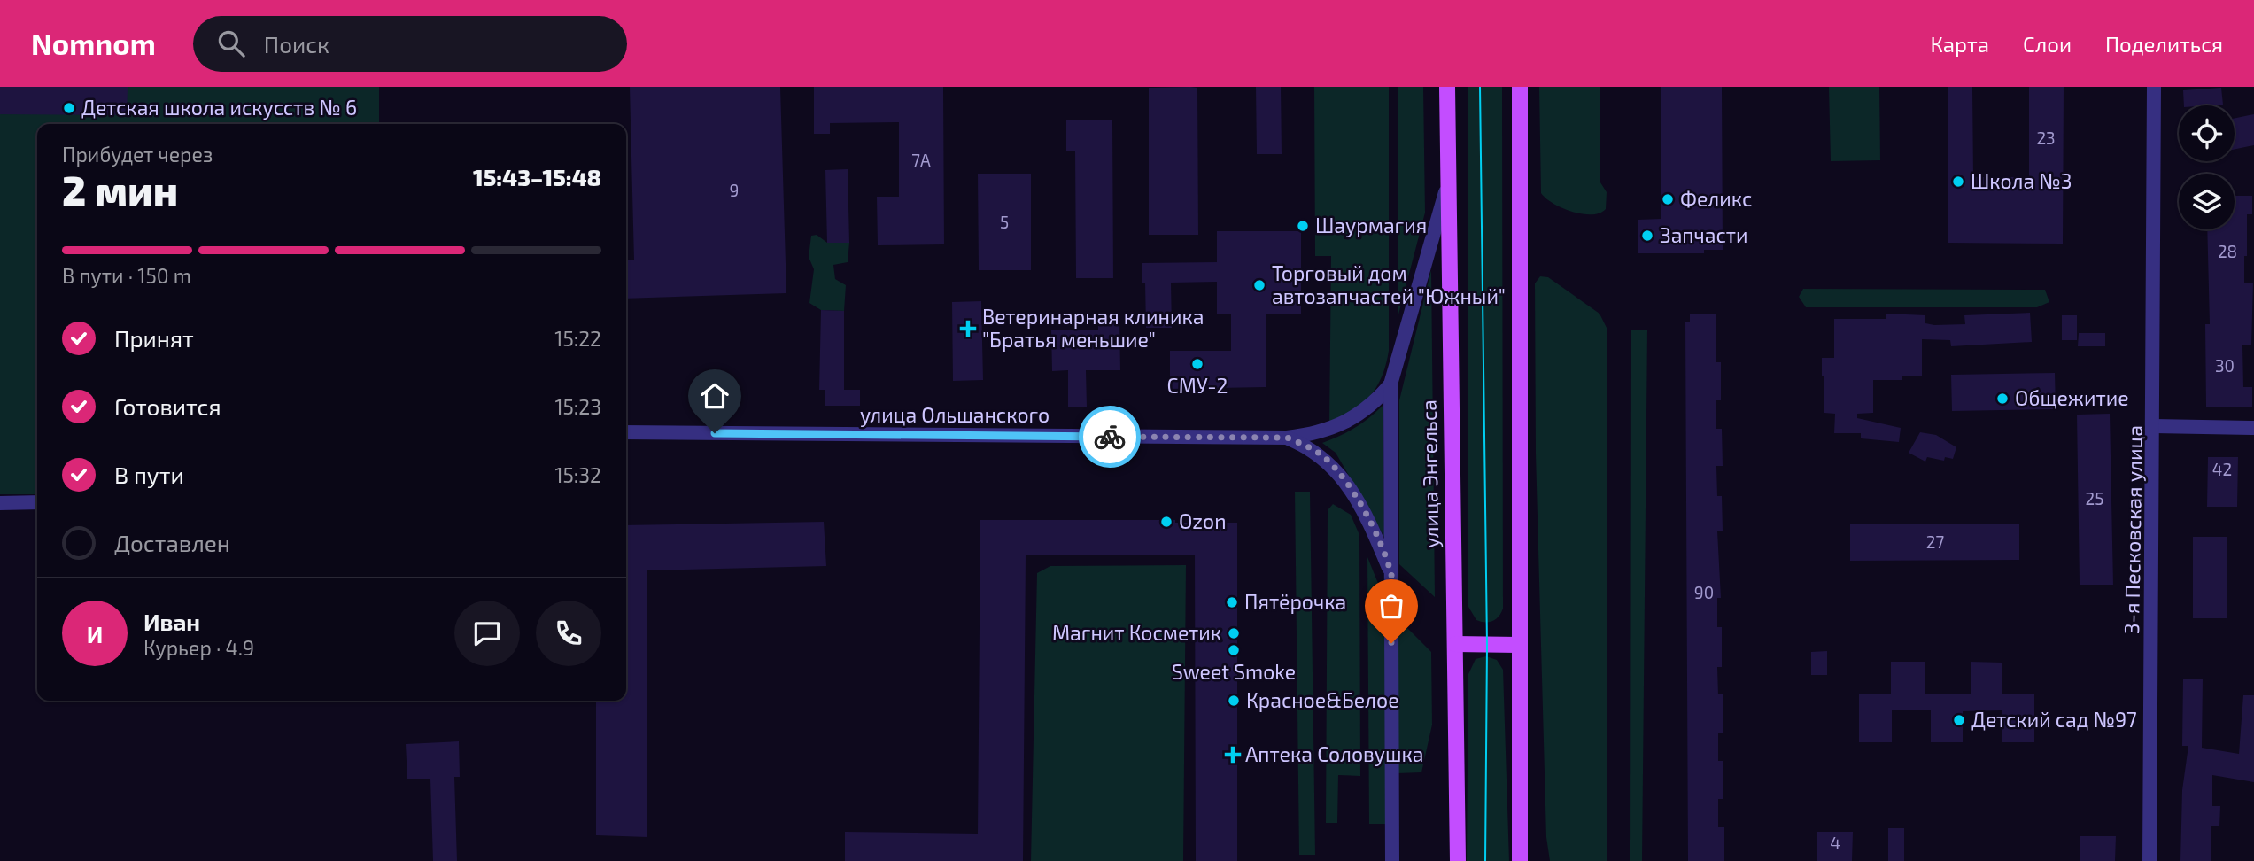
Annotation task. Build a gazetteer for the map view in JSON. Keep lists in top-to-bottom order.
{
  "streets": {
    "main road": ["улица Энгельса"],
    "street": ["улица Ольшанского", "3-я Песковская улица"]
  },
  "places": {
    "other": [
      "Детская школа искусств № 6",
      "Школа №3",
      "Феликс",
      "Шаурмагия",
      "Запчасти",
      "Торговый дом автозапчастей \"Южный\"",
      "СМУ-2",
      "Общежитие",
      "Ozon",
      "Пятёрочка",
      "Магнит Косметик",
      "Sweet Smoke",
      "Красное&Белое",
      "Детский сад №97"
    ],
    "health": ["Ветеринарная клиника \"Братья меньшие\"", "Аптека Соловушка"]
  },
  "house_numbers": [
    "23",
    "7А",
    "9",
    "5",
    "28",
    "30",
    "42",
    "25",
    "27",
    "90",
    "4"
  ],
  "page": {
    "header": "Nomnom",
    "search": "Поиск",
    "nav": ["Карта", "Слои", "Поделиться"],
    "heading": ["2 мин", "Прибудет через", "15:43–15:48"],
    "panel": ["Иван", "Курьер · 4.9"],
    "bar": "В пути · 150 m",
    "list": [
      ["Принят", "15:22"],
      ["Готовится", "15:23"],
      ["В пути", "15:32"],
      "Доставлен"
    ],
    "round": "И"
  }
}
